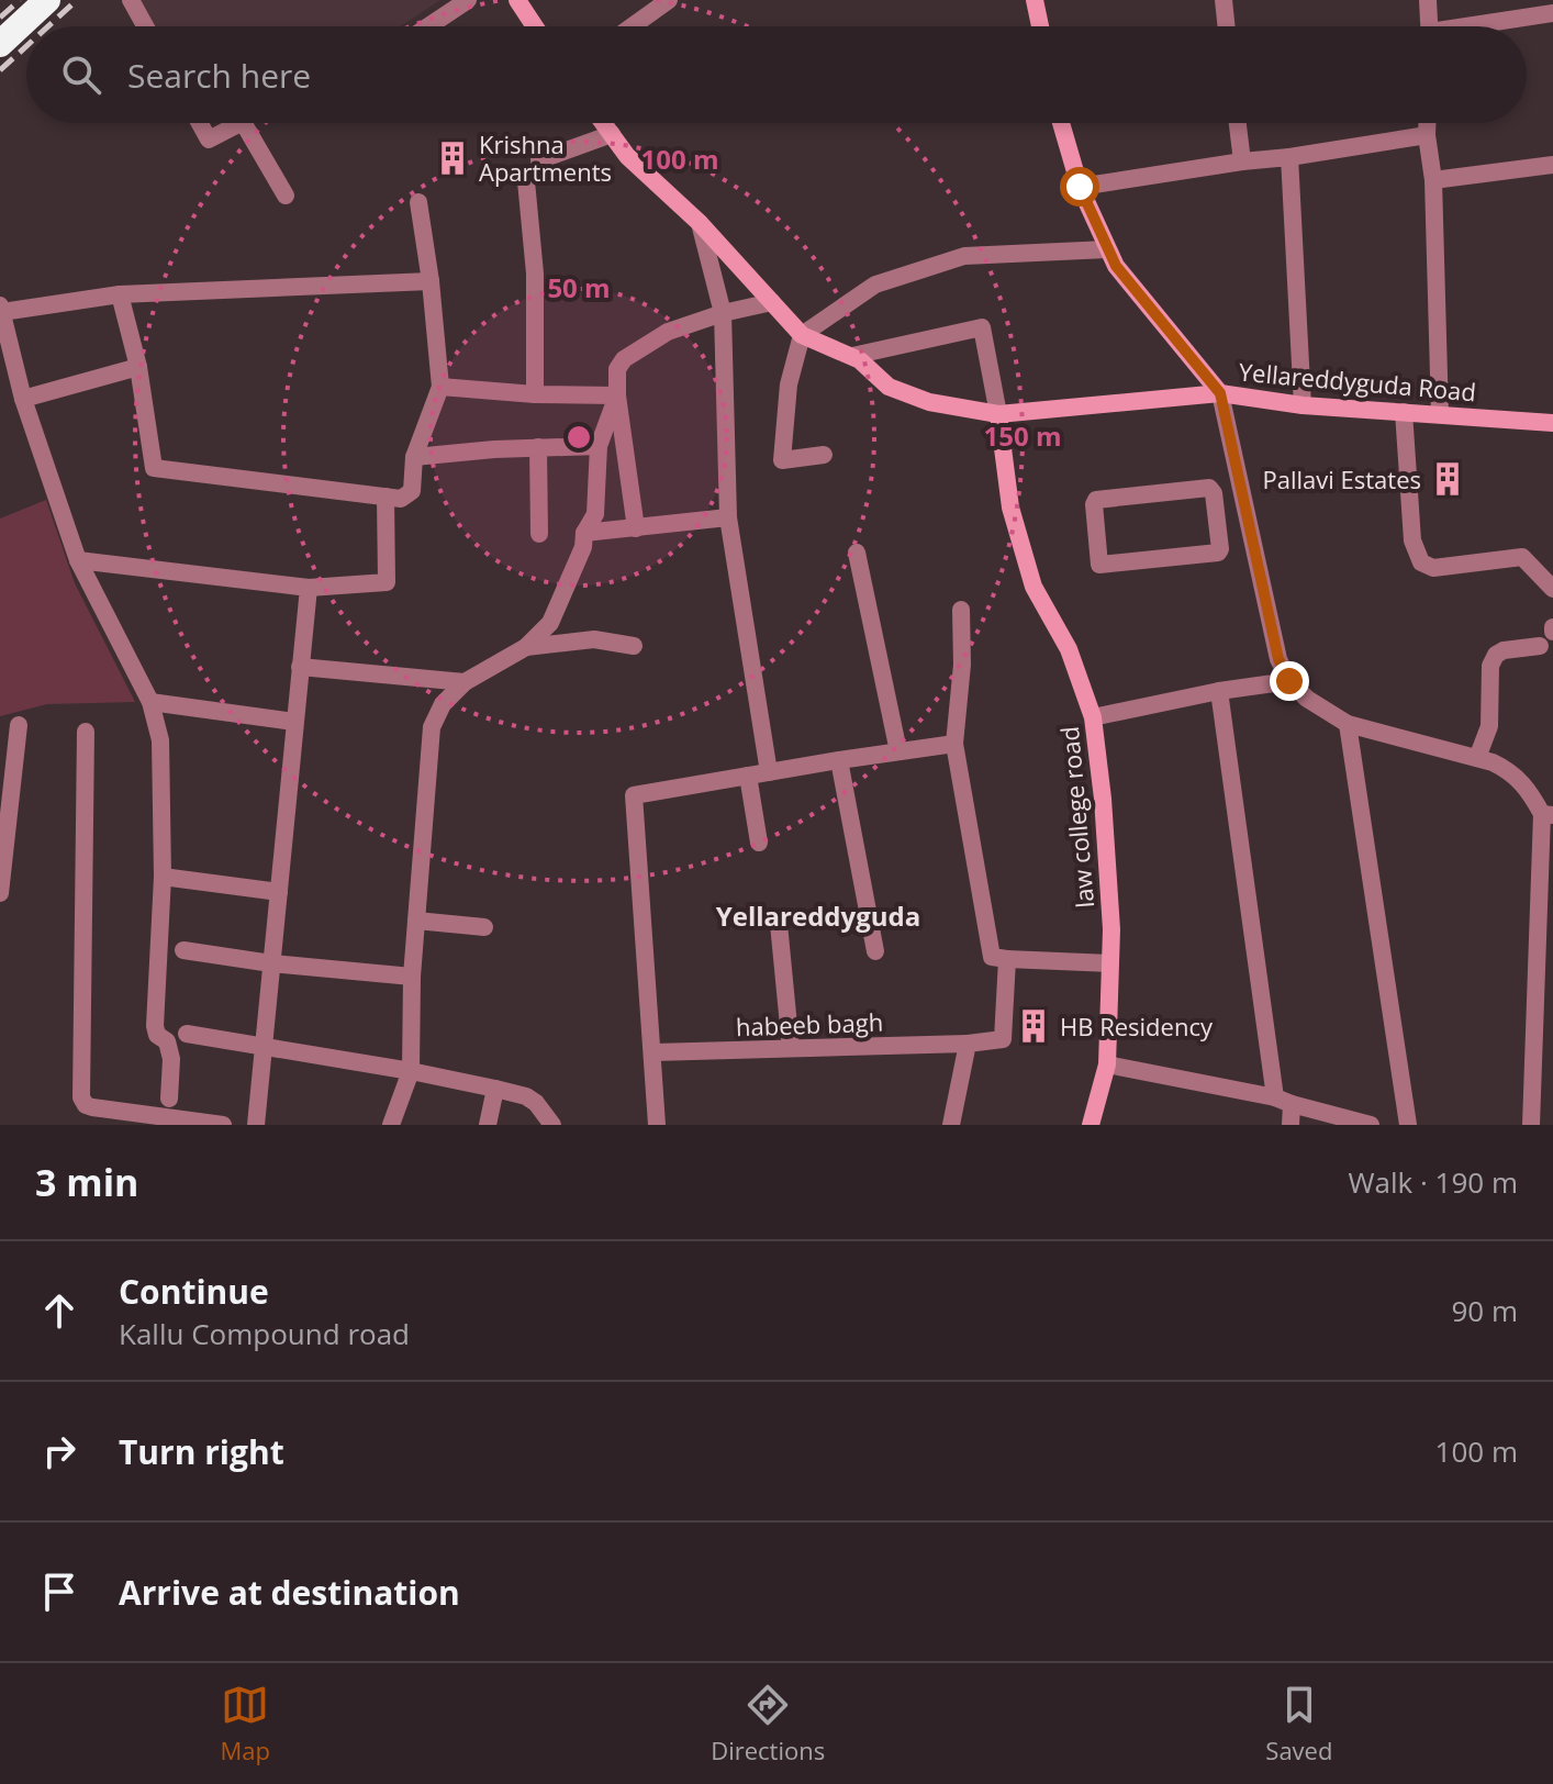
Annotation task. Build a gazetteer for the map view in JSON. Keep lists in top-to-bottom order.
{
  "streets": {
    "street": ["Yellareddyguda Road", "law college road", "habeeb bagh"]
  },
  "crossings": [
    ["Yellareddyguda Road", "law college road"]
  ],
  "districts": ["Yellareddyguda"],
  "places": {
    "building": ["Krishna Apartments", "Pallavi Estates", "HB Residency"]
  },
  "page": {
    "search": "Search here",
    "heading": ["3 min", "Walk · 190 m"],
    "list": [
      ["Continue", "Kallu Compound road", "90 m"],
      ["Turn right", "100 m"],
      "Arrive at destination"
    ],
    "nav": ["Map", "Directions", "Saved"]
  },
  "rings": ["100 m", "50 m", "150 m"]
}
